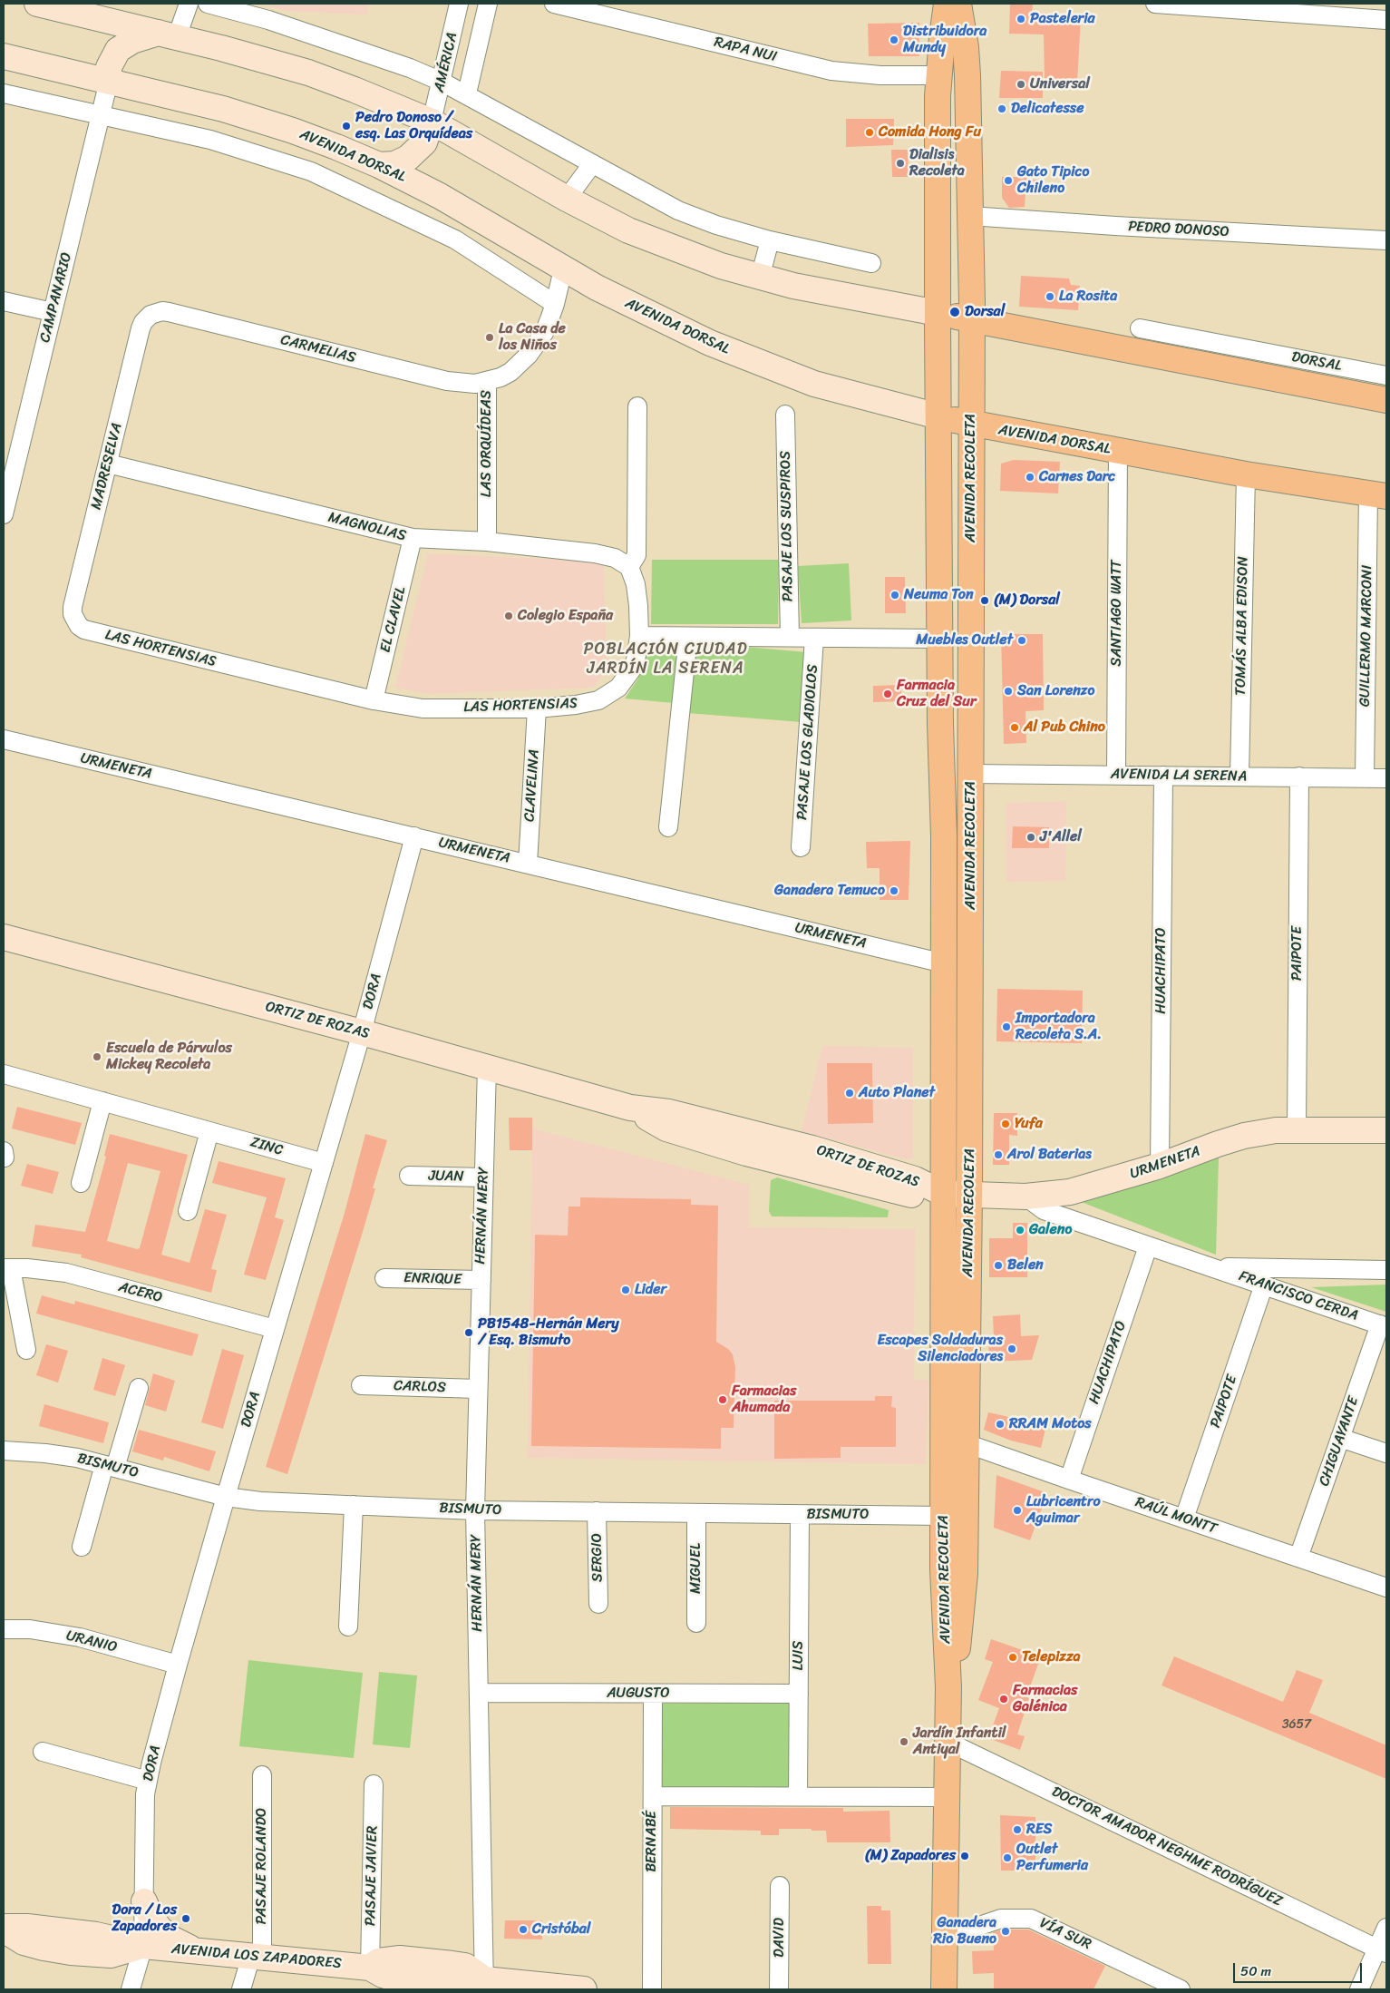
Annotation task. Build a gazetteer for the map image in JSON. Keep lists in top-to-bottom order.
{
  "streets": {
    "main road": [
      "AVENIDA DORSAL",
      "AVENIDA RECOLETA",
      "URMENETA",
      "ORTIZ DE ROZAS",
      "AVENIDA LOS ZAPADORES"
    ],
    "street": [
      "RAPA NUI",
      "AMÉRICA",
      "PEDRO DONOSO",
      "CAMPANARIO",
      "CARMELIAS",
      "DORSAL",
      "LAS ORQUÍDEAS",
      "MADRESELVA",
      "PASAJE LOS SUSPIROS",
      "MAGNOLIAS",
      "SANTIAGO WATT",
      "EL CLAVEL",
      "TOMÁS ALBA EDISON",
      "GUILLERMO MARCONI",
      "LAS HORTENSIAS",
      "PASAJE LOS GLADIOLOS",
      "AVENIDA LA SERENA",
      "CLAVELINA",
      "PAIPOTE",
      "HUACHIPATO",
      "DORA",
      "ZINC",
      "JUAN",
      "HERNÁN MERY",
      "ENRIQUE",
      "ACERO",
      "FRANCISCO CERDA",
      "CARLOS",
      "CHIGUAYANTE",
      "BISMUTO",
      "RAÚL MONTT",
      "SERGIO",
      "MIGUEL",
      "URANIO",
      "LUIS",
      "AUGUSTO",
      "BERNABÉ",
      "DOCTOR AMADOR NEGHME RODRÍGUEZ",
      "PASAJE ROLANDO",
      "PASAJE JAVIER",
      "VÍA SUR",
      "DAVID"
    ]
  },
  "crossings": [
    ["RAPA NUI", "AVENIDA RECOLETA"],
    ["AVENIDA DORSAL", "CAMPANARIO"],
    ["AVENIDA DORSAL", "LAS ORQUÍDEAS"],
    ["AVENIDA DORSAL", "AVENIDA RECOLETA"],
    ["AVENIDA DORSAL", "SANTIAGO WATT"],
    ["AVENIDA DORSAL", "TOMÁS ALBA EDISON"],
    ["AVENIDA DORSAL", "GUILLERMO MARCONI"],
    ["PEDRO DONOSO", "AVENIDA RECOLETA"],
    ["CARMELIAS", "LAS ORQUÍDEAS"],
    ["CARMELIAS", "MADRESELVA"],
    ["LAS ORQUÍDEAS", "MAGNOLIAS"],
    ["MADRESELVA", "MAGNOLIAS"],
    ["MADRESELVA", "LAS HORTENSIAS"],
    ["AVENIDA RECOLETA", "URMENETA"],
    ["AVENIDA RECOLETA", "AVENIDA LA SERENA"],
    ["AVENIDA RECOLETA", "ORTIZ DE ROZAS"],
    ["AVENIDA RECOLETA", "BISMUTO"],
    ["AVENIDA RECOLETA", "RAÚL MONTT"],
    ["AVENIDA RECOLETA", "DOCTOR AMADOR NEGHME RODRÍGUEZ"],
    ["AVENIDA RECOLETA", "VÍA SUR"],
    ["MAGNOLIAS", "EL CLAVEL"],
    ["MAGNOLIAS", "LAS HORTENSIAS"],
    ["SANTIAGO WATT", "AVENIDA LA SERENA"],
    ["EL CLAVEL", "LAS HORTENSIAS"],
    ["TOMÁS ALBA EDISON", "AVENIDA LA SERENA"],
    ["GUILLERMO MARCONI", "AVENIDA LA SERENA"],
    ["LAS HORTENSIAS", "CLAVELINA"],
    ["URMENETA", "CLAVELINA"],
    ["URMENETA", "PAIPOTE"],
    ["URMENETA", "HUACHIPATO"],
    ["URMENETA", "DORA"],
    ["URMENETA", "ORTIZ DE ROZAS"],
    ["URMENETA", "FRANCISCO CERDA"],
    ["AVENIDA LA SERENA", "PAIPOTE"],
    ["AVENIDA LA SERENA", "HUACHIPATO"],
    ["PAIPOTE", "FRANCISCO CERDA"],
    ["PAIPOTE", "RAÚL MONTT"],
    ["HUACHIPATO", "FRANCISCO CERDA"],
    ["HUACHIPATO", "RAÚL MONTT"],
    ["DORA", "ORTIZ DE ROZAS"],
    ["DORA", "ZINC"],
    ["DORA", "ACERO"],
    ["DORA", "BISMUTO"],
    ["DORA", "URANIO"],
    ["DORA", "AVENIDA LOS ZAPADORES"],
    ["ORTIZ DE ROZAS", "HERNÁN MERY"],
    ["JUAN", "HERNÁN MERY"],
    ["HERNÁN MERY", "ENRIQUE"],
    ["HERNÁN MERY", "CARLOS"],
    ["HERNÁN MERY", "BISMUTO"],
    ["HERNÁN MERY", "AUGUSTO"],
    ["HERNÁN MERY", "AVENIDA LOS ZAPADORES"],
    ["FRANCISCO CERDA", "CHIGUAYANTE"],
    ["CHIGUAYANTE", "RAÚL MONTT"],
    ["BISMUTO", "SERGIO"],
    ["BISMUTO", "MIGUEL"],
    ["BISMUTO", "LUIS"],
    ["LUIS", "AUGUSTO"],
    ["AUGUSTO", "BERNABÉ"],
    ["PASAJE ROLANDO", "AVENIDA LOS ZAPADORES"],
    ["PASAJE JAVIER", "AVENIDA LOS ZAPADORES"]
  ],
  "districts": ["POBLACIÓN CIUDAD JARDÍN LA SERENA"],
  "places": [
    "Pasteleria",
    "Distribuidora Mundy",
    "Universal",
    "Delicatesse",
    "Pedro Donoso / esq. Las Orquídeas",
    "Comida Hong Fu",
    "Dialisis Recoleta",
    "Gato Tipico Chileno",
    "La Rosita",
    "Dorsal",
    "La Casa de los Niños",
    "Carnes Darc",
    "Neuma Ton",
    "(M) Dorsal",
    "Colegio España",
    "Muebles Outlet",
    "San Lorenzo",
    "Farmacia Cruz del Sur",
    "Al Pub Chino",
    "J'Allel",
    "Ganadera Temuco",
    "Importadora Recoleta S.A.",
    "Escuela de Párvulos Mickey Recoleta",
    "Auto Planet",
    "Yufa",
    "Arol Baterias",
    "Galeno",
    "Belen",
    "Lider",
    "PB1548-Hernán Mery / Esq. Bismuto",
    "Escapes Soldaduras Silenciadores",
    "Farmacias Ahumada",
    "RRAM Motos",
    "Lubricentro Aguimar",
    "Telepizza",
    "Farmacias Galénica",
    "Jardín Infantil Antiyal",
    "RES",
    "(M) Zapadores",
    "Outlet Perfumeria",
    "Dora / Los Zapadores",
    "Cristóbal",
    "Ganadera Rio Bueno"
  ],
  "house_numbers": ["3657"],
  "scale_bar": "50 m"
}
